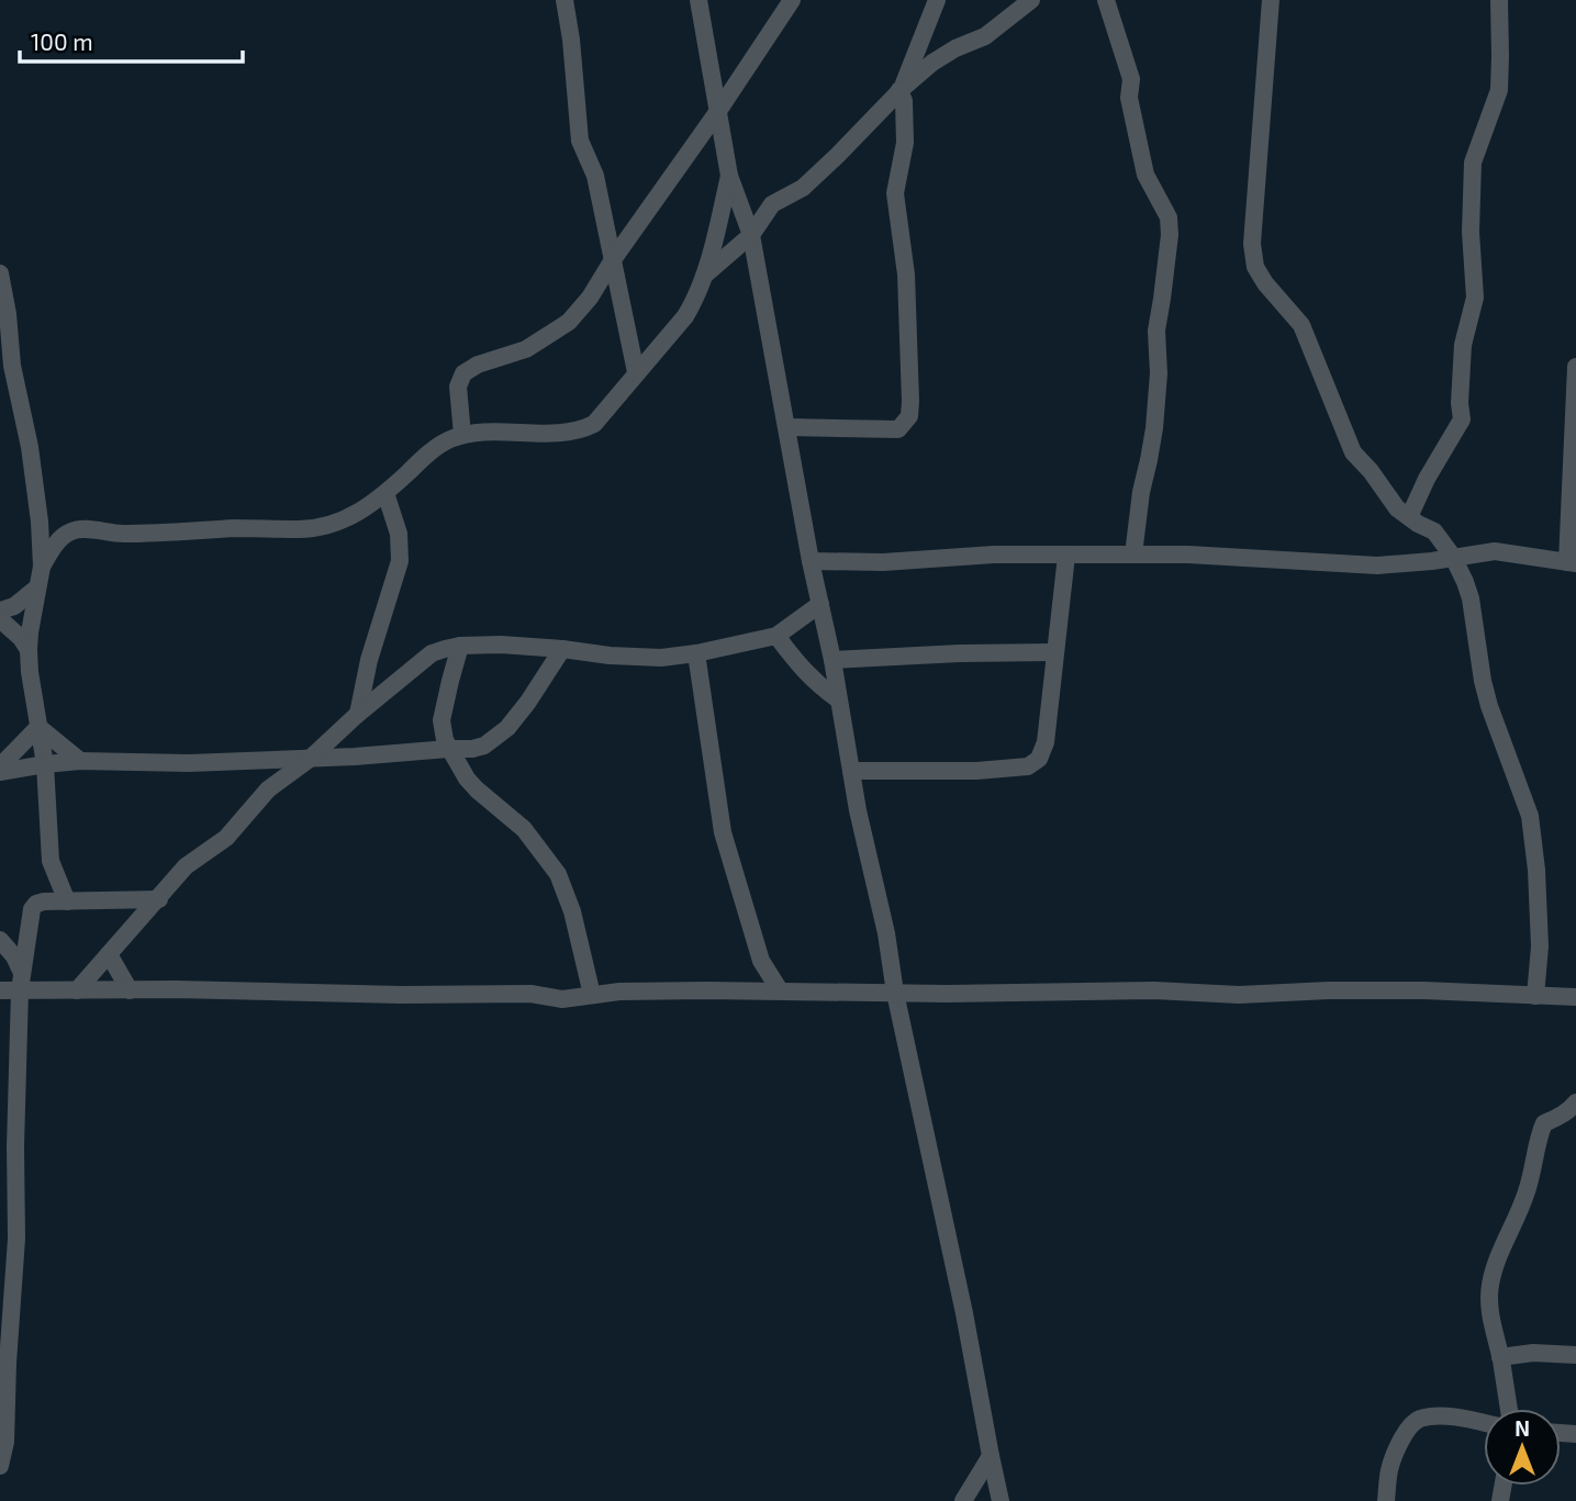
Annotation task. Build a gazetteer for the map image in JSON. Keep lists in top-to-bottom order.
{
  "scale_bar": "100 m",
  "north": "top"
}
